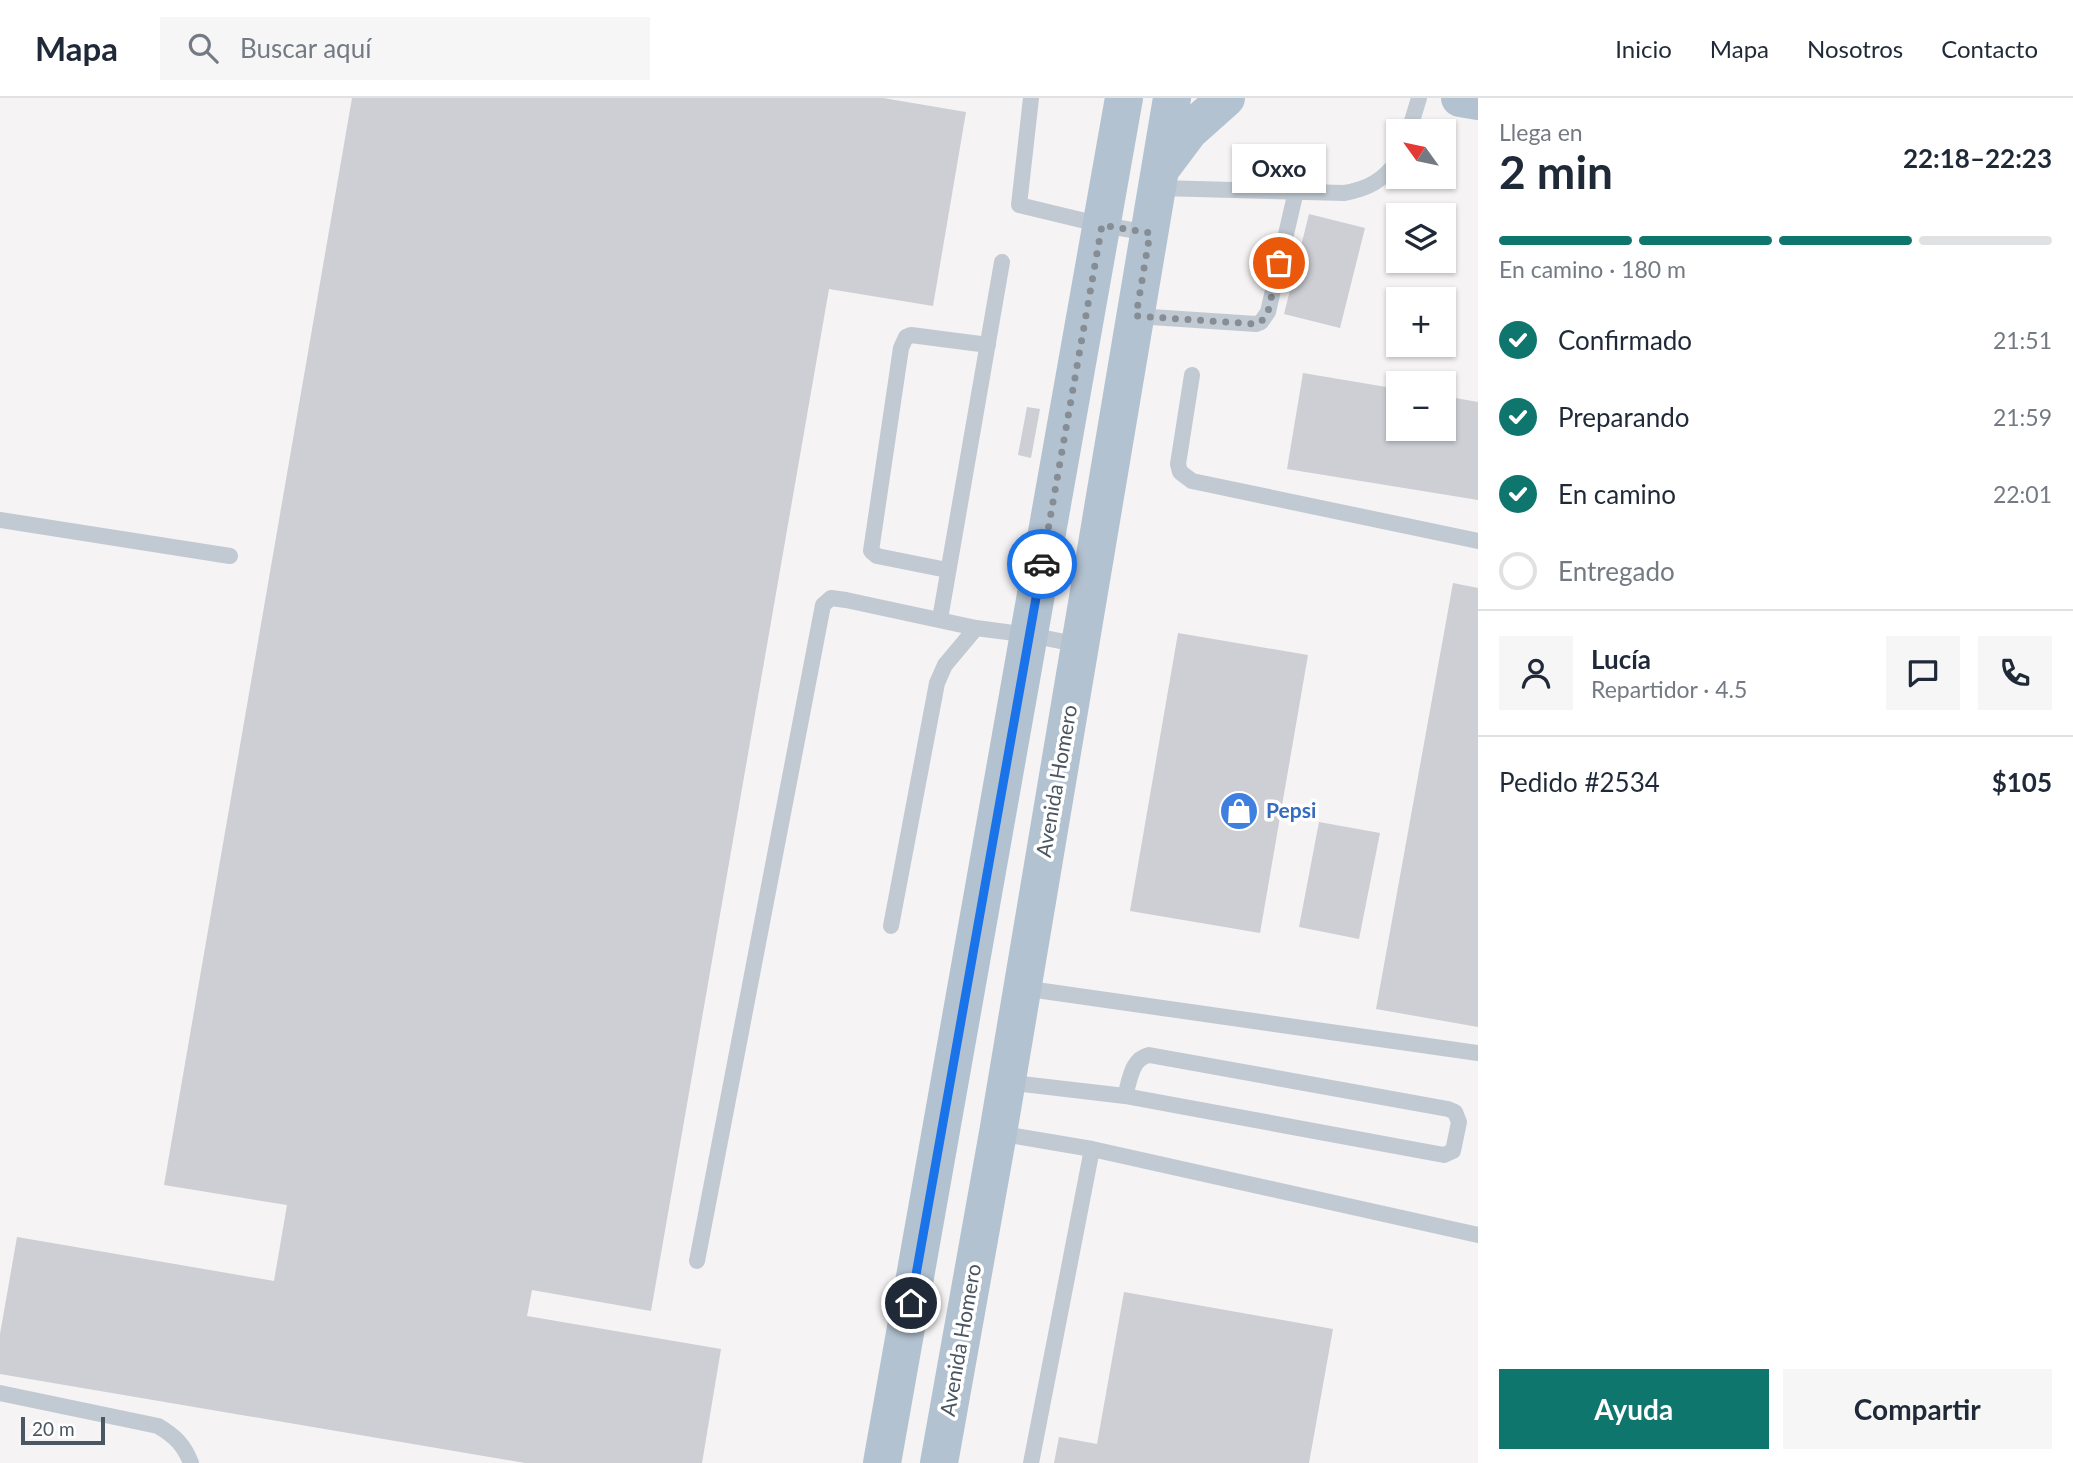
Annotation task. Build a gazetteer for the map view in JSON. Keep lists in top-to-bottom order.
{
  "streets": {
    "main road": ["Avenida Homero"]
  },
  "places": {
    "other": ["Oxxo"],
    "shop": ["Pepsi"]
  },
  "scale_bar": "20 m",
  "north": "top left",
  "page": {
    "header": "Mapa",
    "search": "Buscar aquí",
    "nav": [
      "Inicio",
      "Mapa",
      "Nosotros",
      "Contacto"
    ],
    "heading": ["2 min", "Llega en", "22:18–22:23"],
    "panel": [
      "Lucía",
      "Repartidor · 4.5",
      "Pedido #2534",
      "$105"
    ],
    "map_buttons": ["+", "−"],
    "bubble": "Oxxo",
    "bar": "En camino · 180 m",
    "list": [
      ["Confirmado", "21:51"],
      ["Preparando", "21:59"],
      ["En camino", "22:01"],
      "Entregado"
    ],
    "buttons": ["Ayuda", "Compartir"],
    "scale": "20 m"
  }
}
